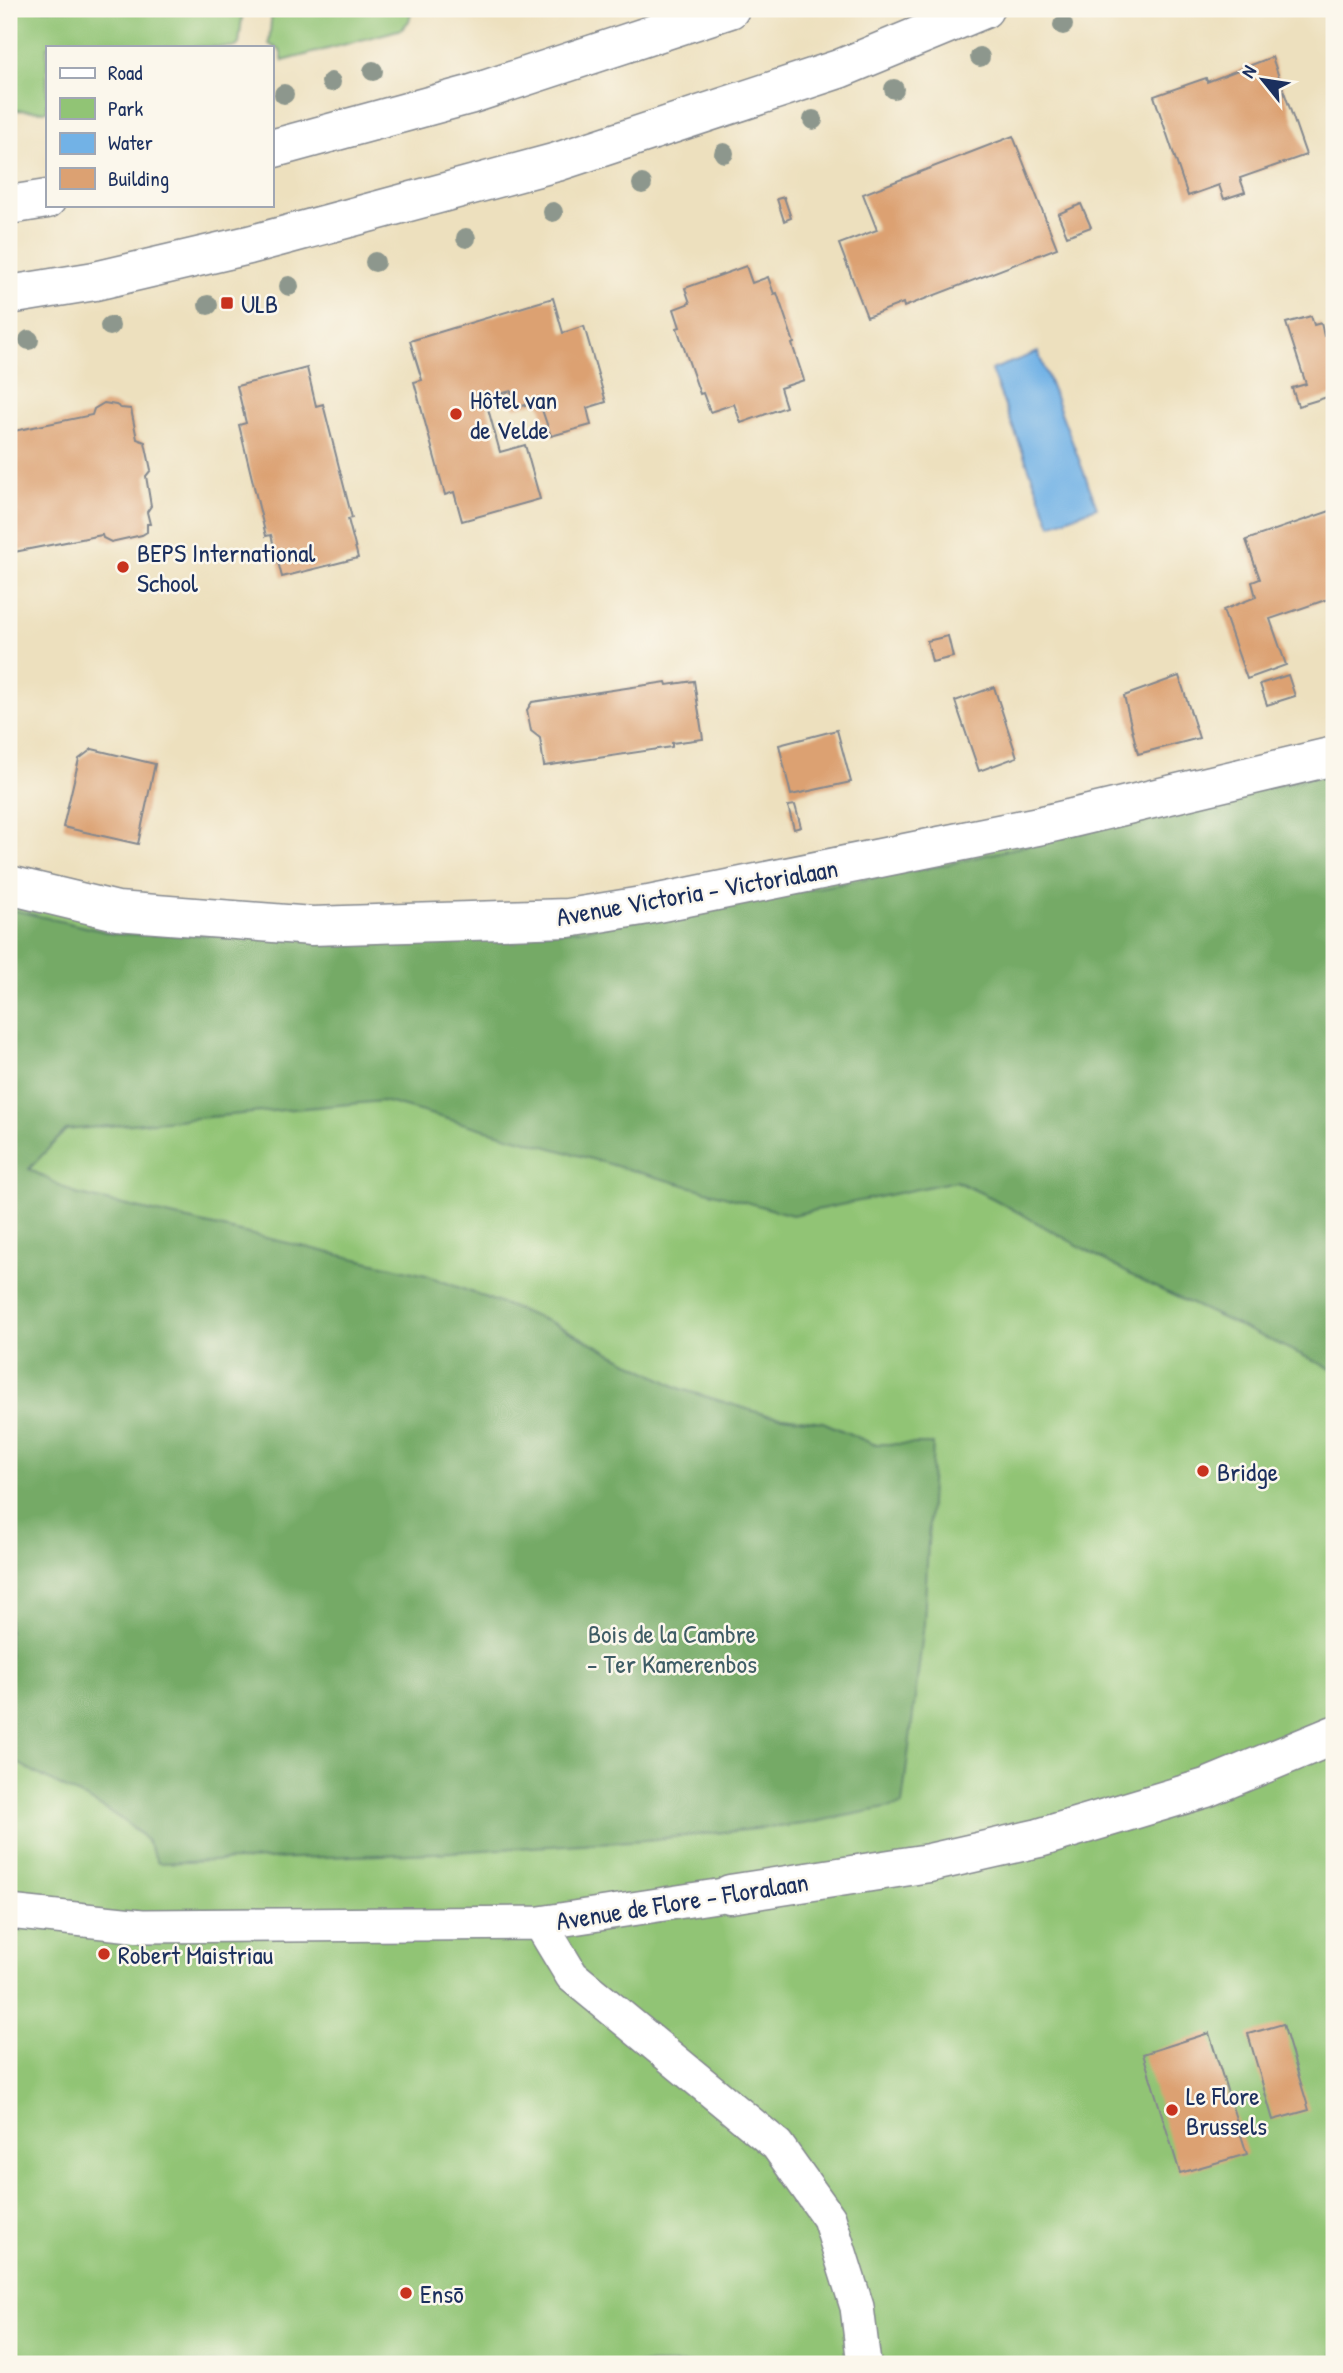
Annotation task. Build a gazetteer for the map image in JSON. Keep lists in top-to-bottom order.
{
  "streets": {
    "street": ["Avenue Victoria - Victorialaan", "Avenue de Flore - Floralaan"]
  },
  "parks": ["Bois de la Cambre - Ter Kamerenbos"],
  "places": {
    "transit": ["ULB"],
    "other": [
      "Hôtel van de Velde",
      "BEPS International School",
      "Bridge",
      "Robert Maistriau",
      "Le Flore Brussels",
      "Ensō"
    ]
  },
  "legend": [
    "Road",
    "Park",
    "Water",
    "Building"
  ],
  "north": "top left"
}
